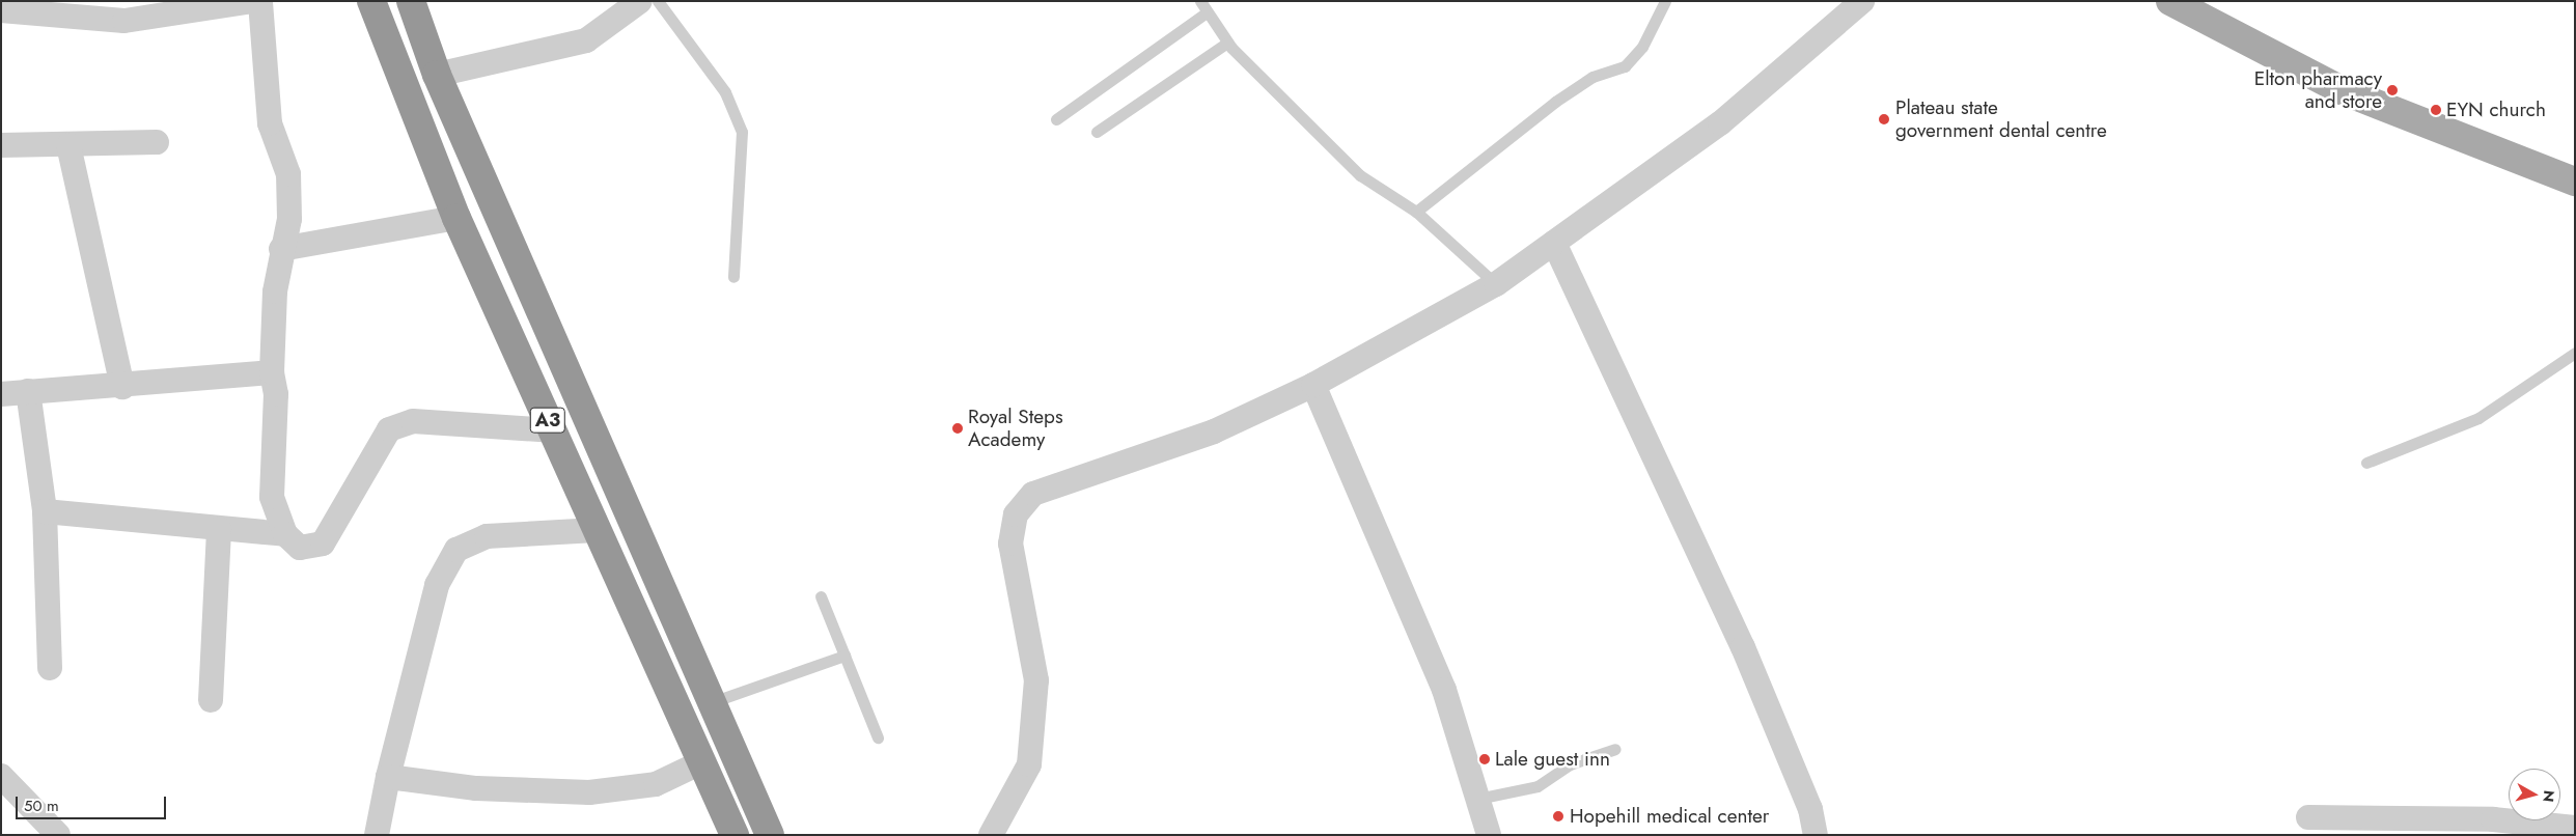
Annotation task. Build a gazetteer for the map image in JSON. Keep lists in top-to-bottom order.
{
  "streets": {
    "highway": ["A3"]
  },
  "places": [
    "Elton pharmacy and store",
    "EYN church",
    "Plateau state government dental centre",
    "Royal Steps Academy",
    "Lale guest inn",
    "Hopehill medical center"
  ],
  "scale_bar": "50 m",
  "north": "right"
}
